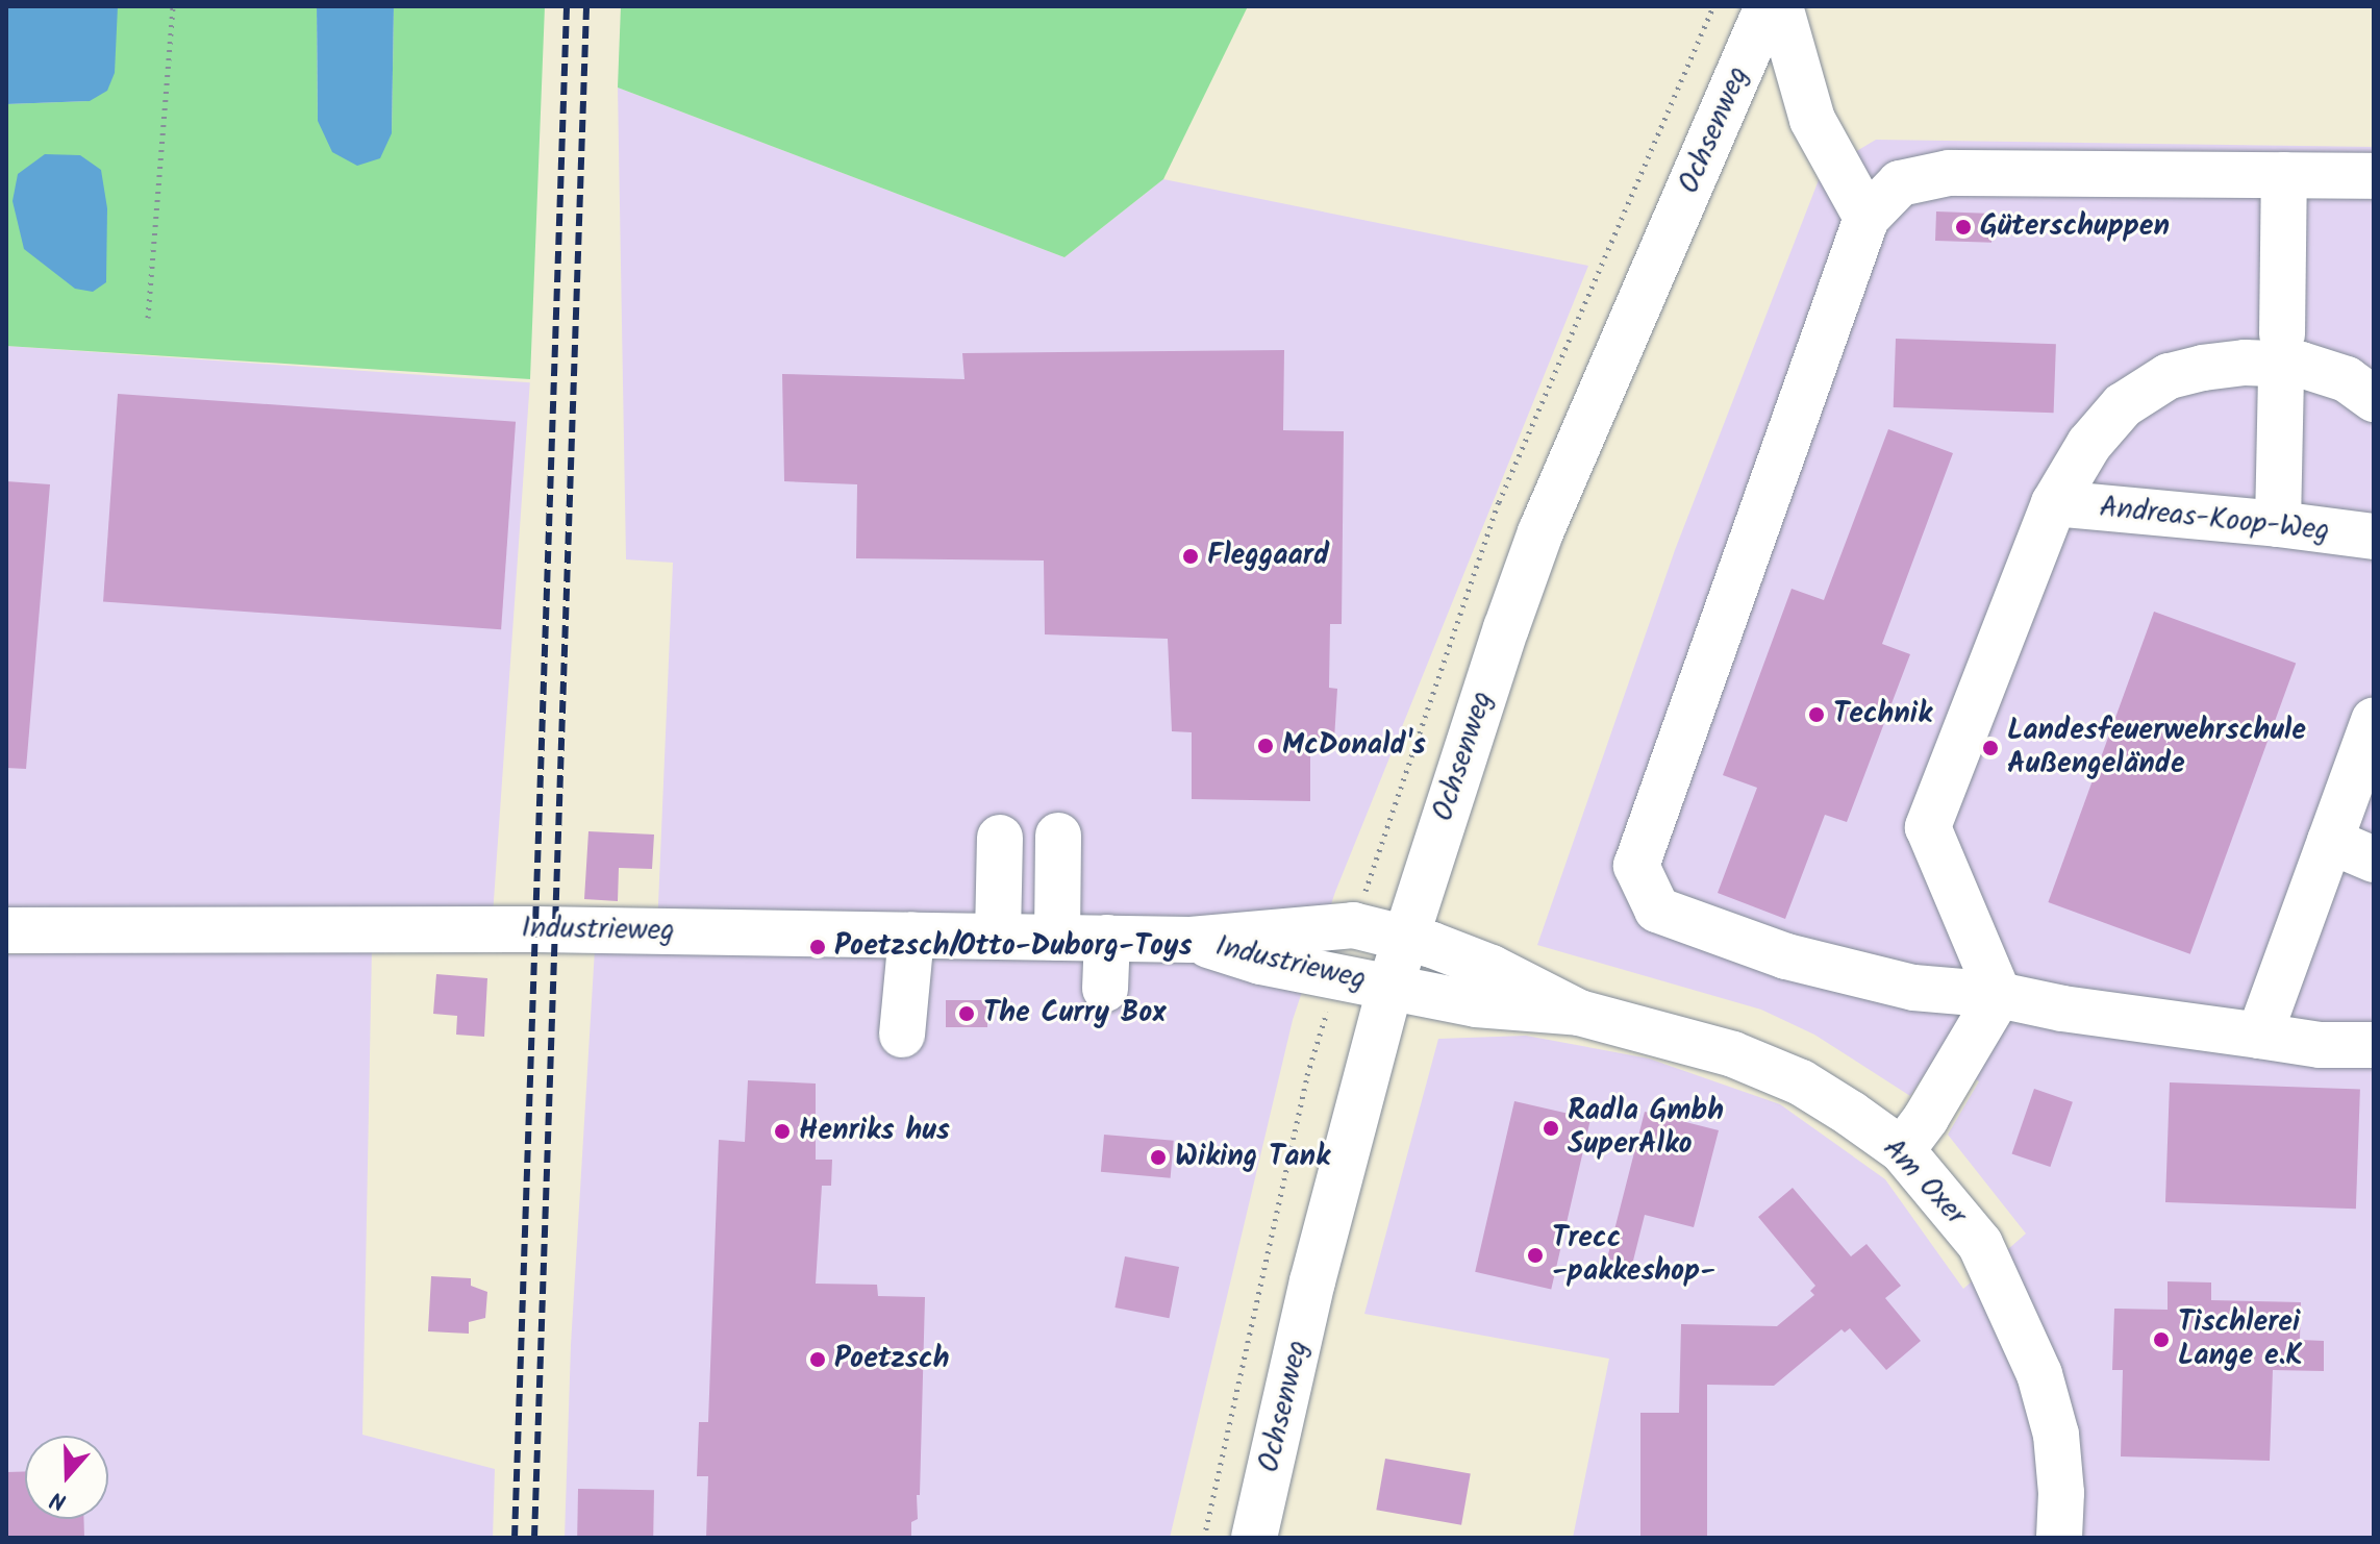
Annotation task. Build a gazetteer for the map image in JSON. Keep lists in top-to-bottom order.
{
  "streets": {
    "street": [
      "Ochsenweg",
      "Andreas-Koop-Weg",
      "Industrieweg",
      "Am Oxer"
    ]
  },
  "crossings": [
    ["Ochsenweg", "Industrieweg"],
    ["Ochsenweg", "Am Oxer"],
    ["Industrieweg", "Am Oxer"]
  ],
  "places": [
    "Güterschuppen",
    "Fleggaard",
    "Technik",
    "McDonald's",
    "Landesfeuerwehrschule Außengelände",
    "Poetzsch/Otto-Duborg-Toys",
    "The Curry Box",
    "Radla Gmbh SuperAlko",
    "Henriks hus",
    "Wiking Tank",
    "Trecc -pakkeshop-",
    "Tischlerei Lange e.K",
    "Poetzsch"
  ],
  "north": "bottom"
}
